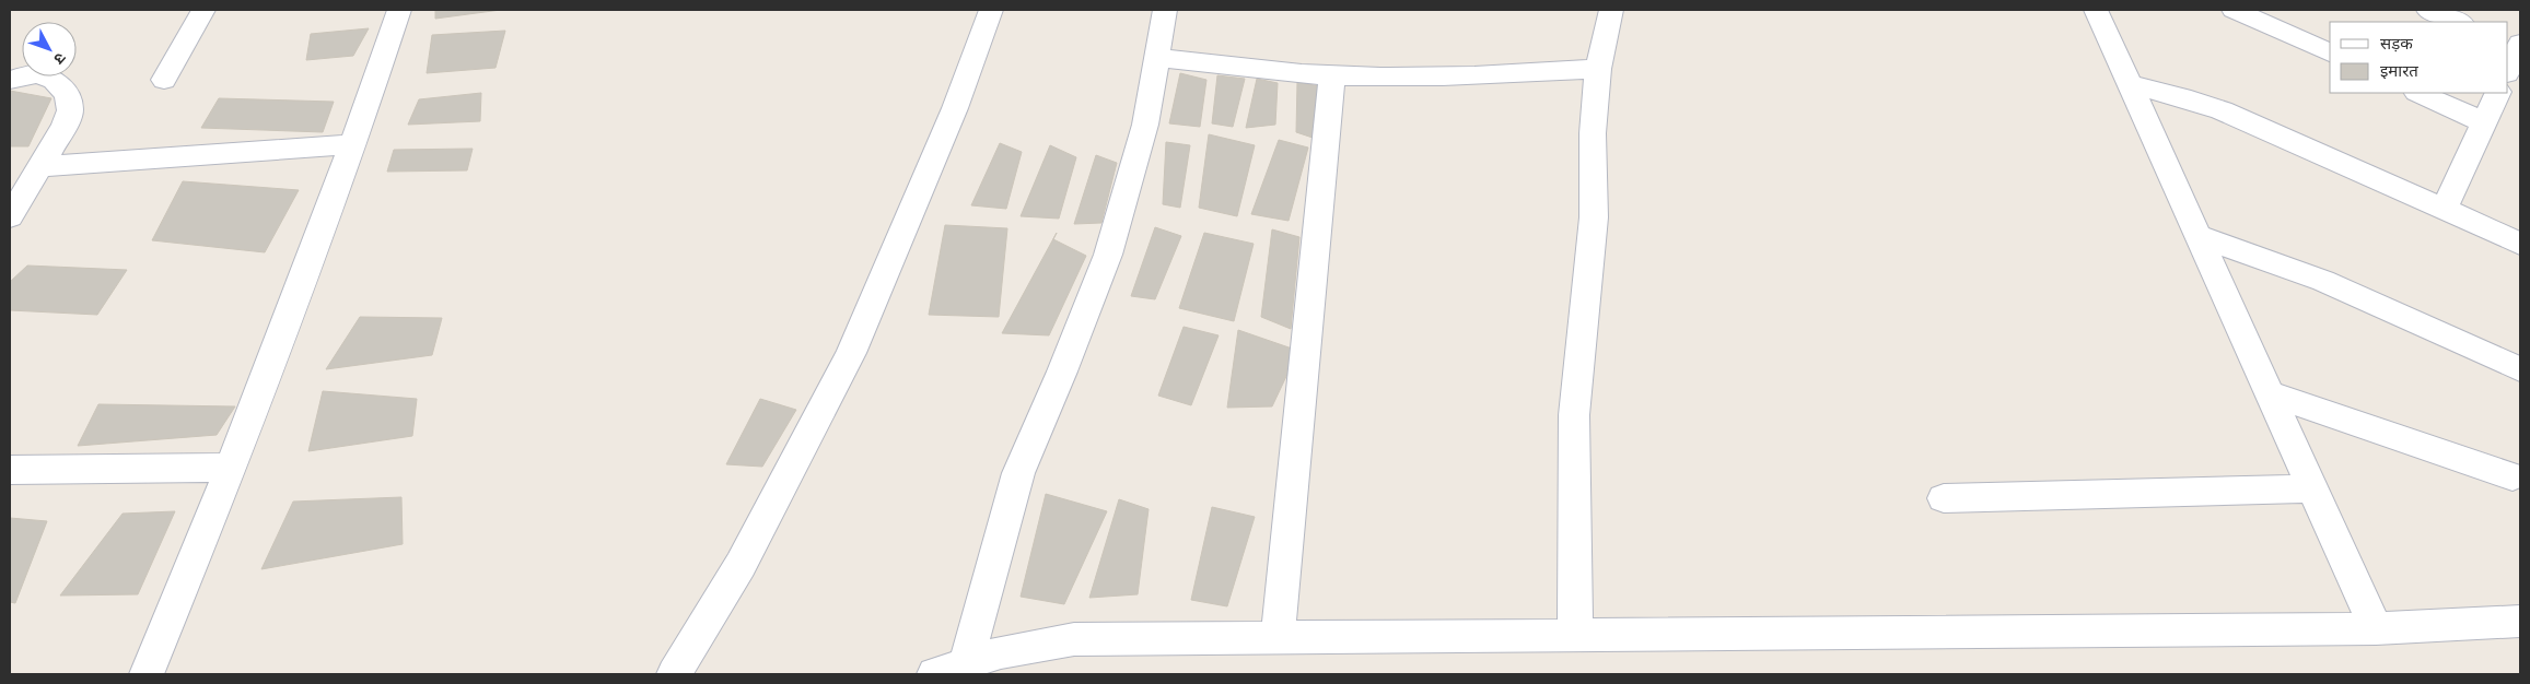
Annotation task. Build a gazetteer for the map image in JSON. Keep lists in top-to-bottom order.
{
  "legend": ["सड़क", "इमारत"],
  "north": "bottom right"
}
